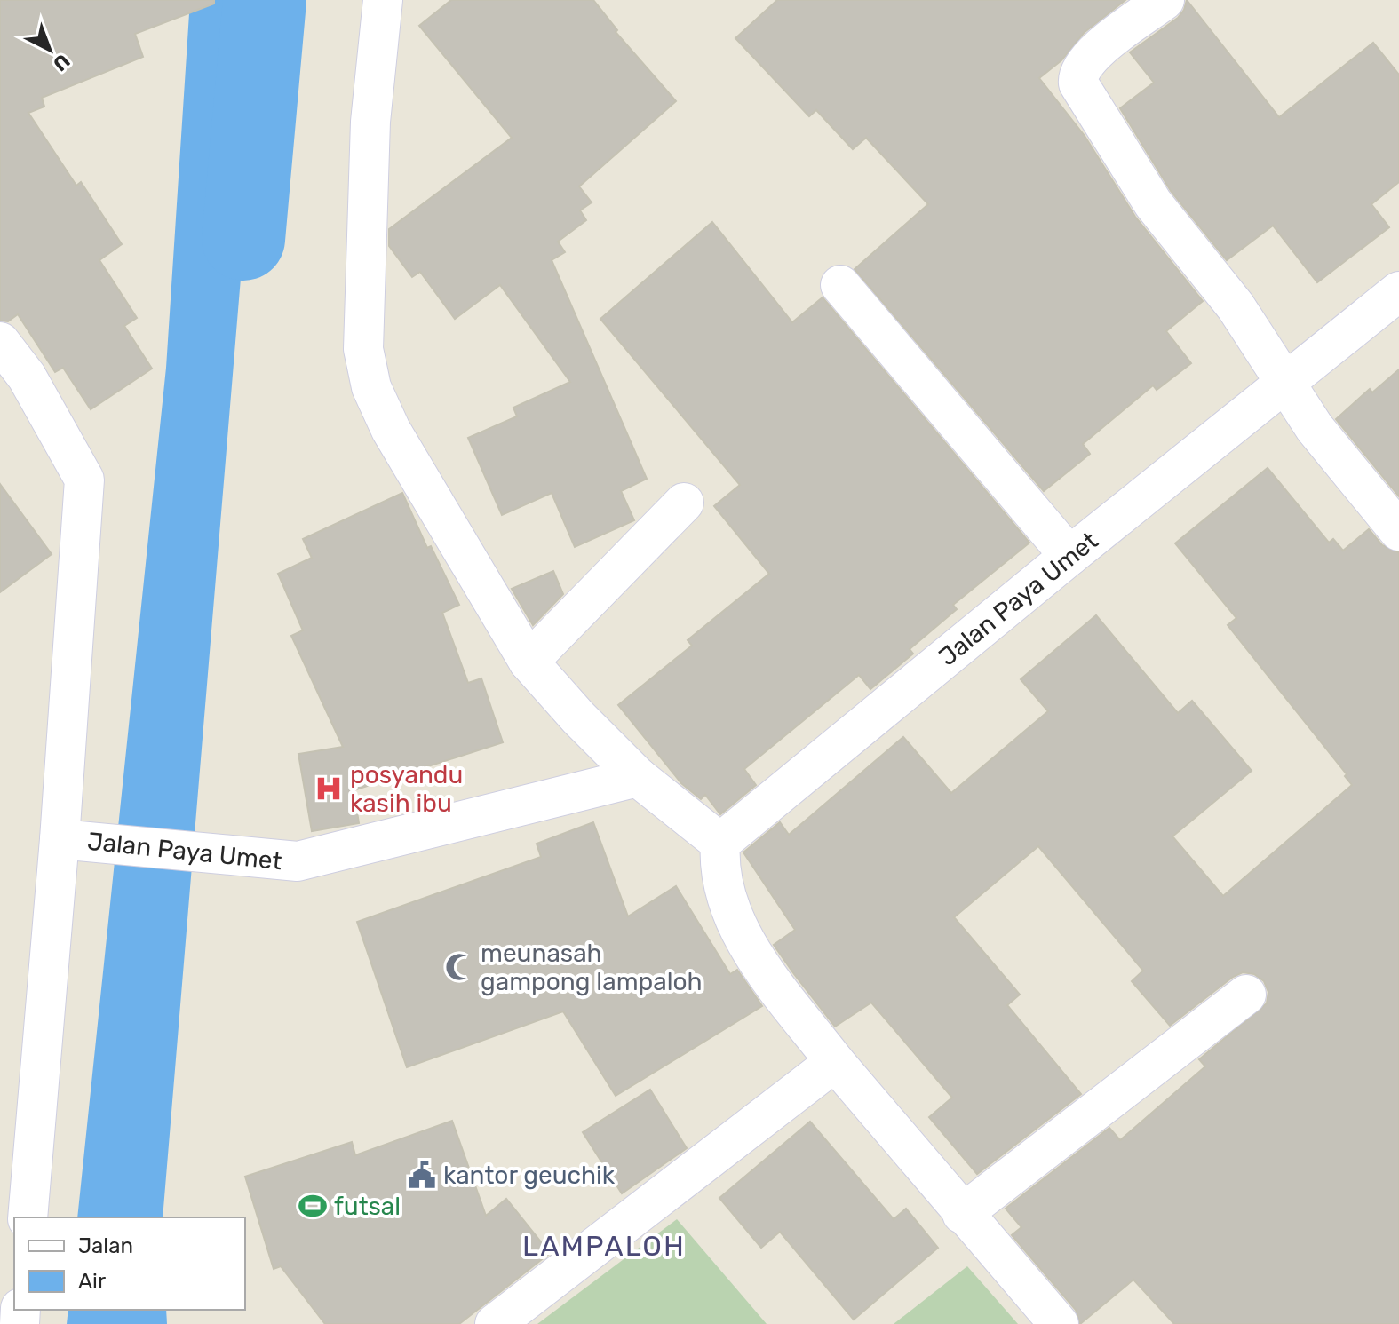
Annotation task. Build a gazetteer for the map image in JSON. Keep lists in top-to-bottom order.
{
  "streets": {
    "street": ["Jalan Paya Umet"]
  },
  "districts": ["LAMPALOH"],
  "places": {
    "hospital": ["posyandu kasih ibu"],
    "mosque": ["meunasah gampong lampaloh"],
    "public building": ["kantor geuchik"],
    "sports": ["futsal"]
  },
  "legend": ["Jalan", "Air"],
  "north": "bottom right"
}
